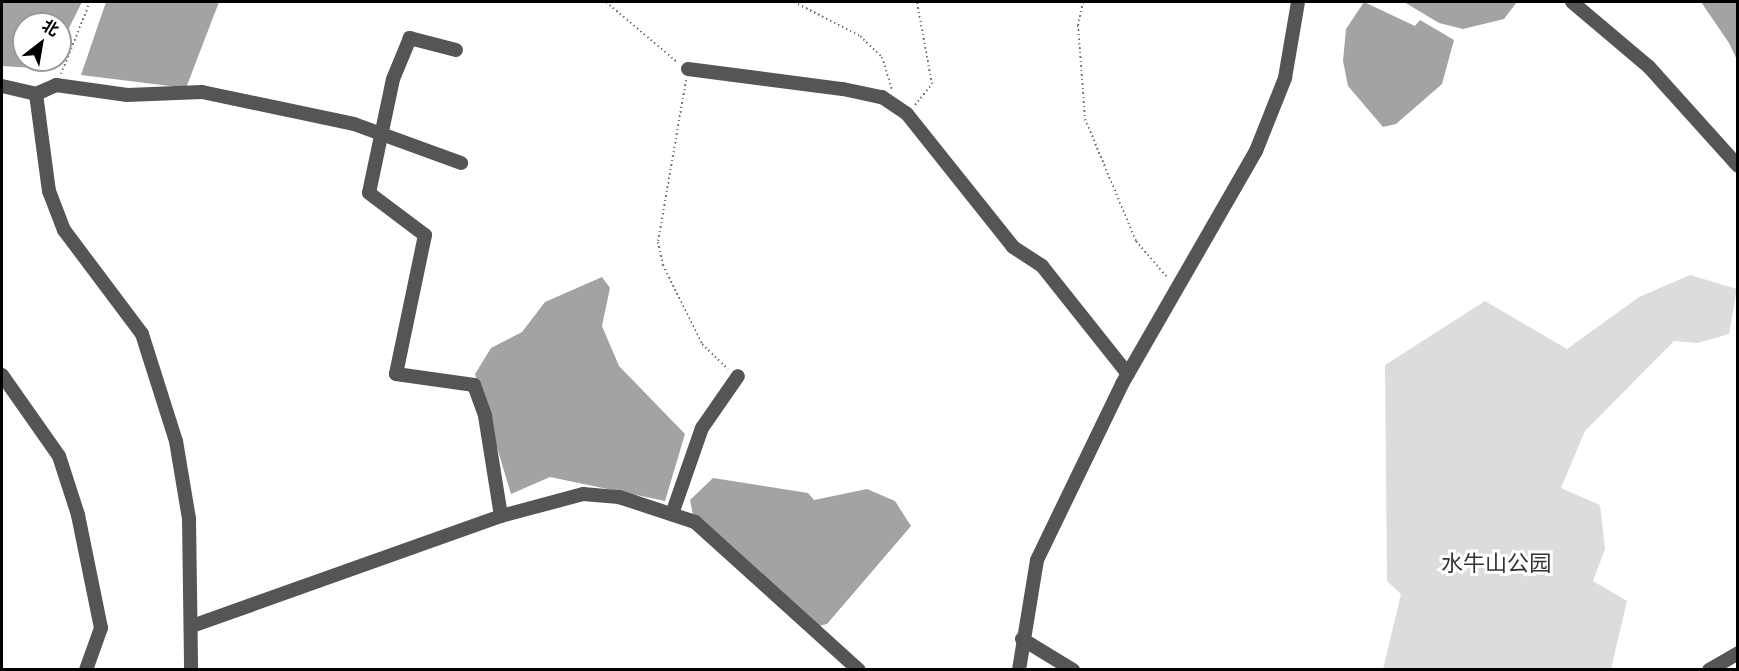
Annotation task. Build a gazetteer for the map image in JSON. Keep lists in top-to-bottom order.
{
  "parks": ["水牛山公园"],
  "north": "top right"
}
